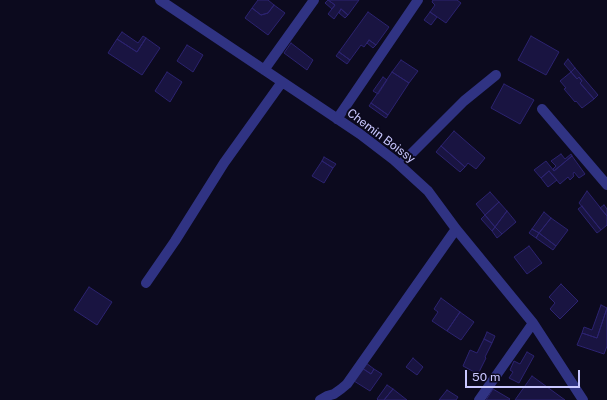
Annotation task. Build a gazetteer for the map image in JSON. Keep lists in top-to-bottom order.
{
  "streets": {
    "street": ["Chemin Boissy"]
  },
  "scale_bar": "50 m"
}
